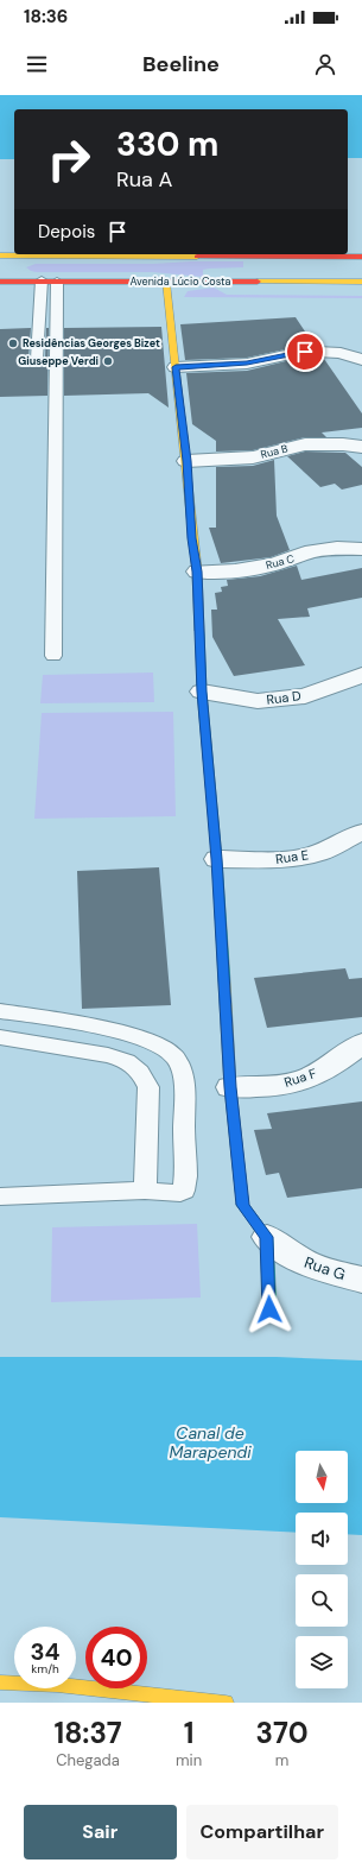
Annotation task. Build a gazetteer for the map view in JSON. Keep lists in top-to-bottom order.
{
  "streets": {
    "street": [
      "Avenida Lúcio Costa",
      "Rua B",
      "Rua C",
      "Rua D",
      "Rua E",
      "Rua F",
      "Rua G"
    ]
  },
  "water": ["Canal de Marapendi"],
  "places": ["Residências Georges Bizet", "Giuseppe Verdi"],
  "north": "bottom",
  "page": {
    "status": "18:36",
    "header": "Beeline",
    "turn": ["330 m", "Rua A"],
    "then": "Depois",
    "speed": "34 km/h",
    "limit": "40",
    "eta": [
      "18:37",
      "Chegada",
      "1",
      "min",
      "370",
      "m"
    ],
    "buttons": ["Sair", "Compartilhar"]
  }
}
